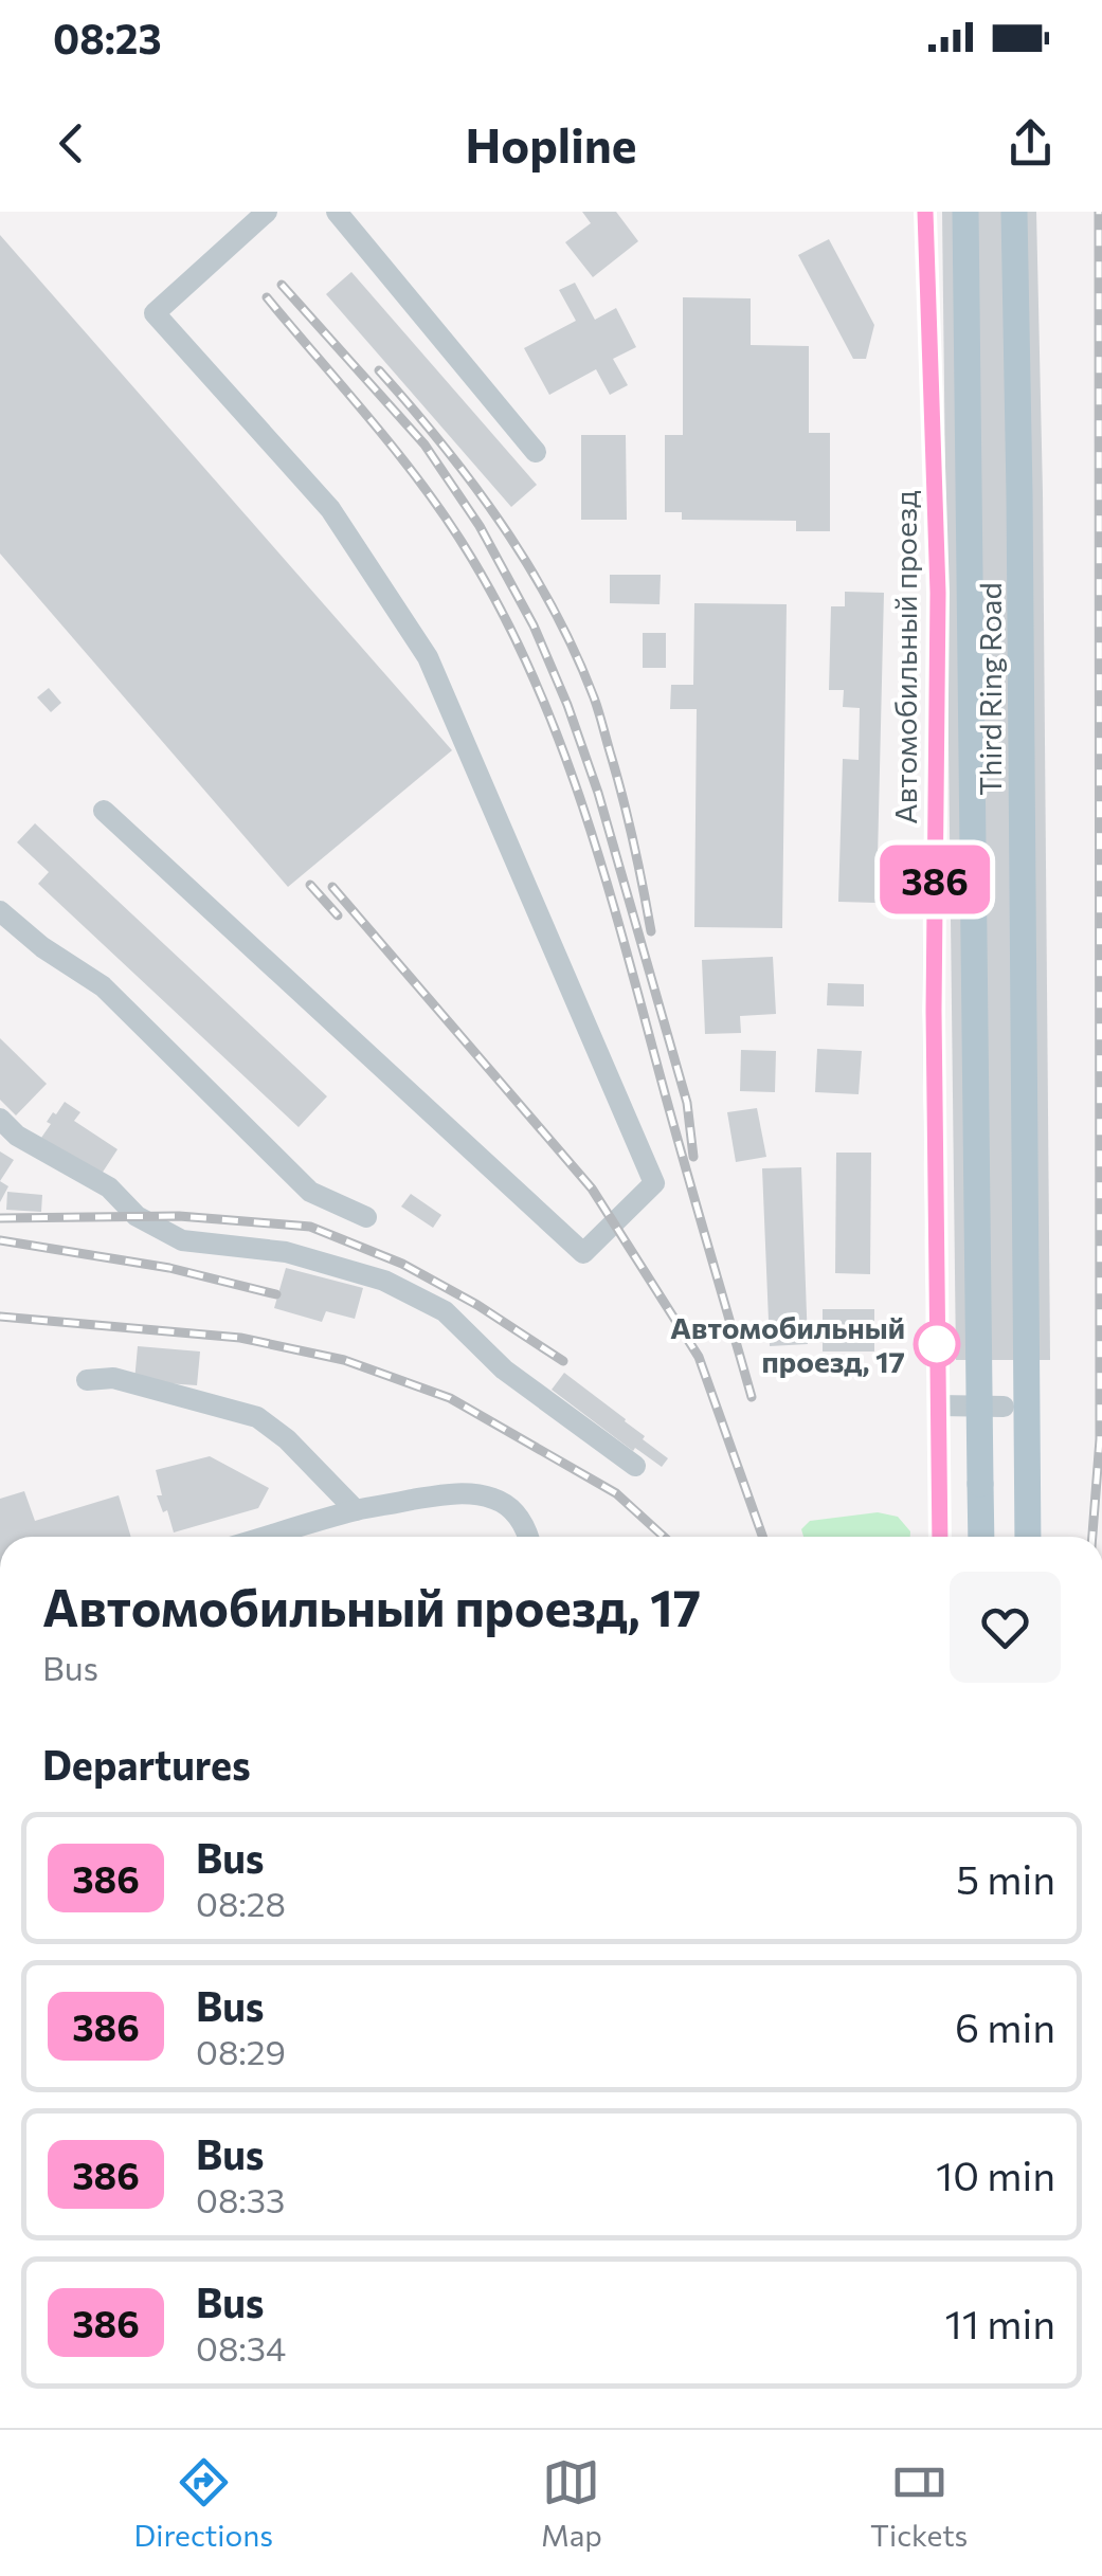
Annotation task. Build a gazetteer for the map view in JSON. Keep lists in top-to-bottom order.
{
  "streets": {
    "main road": ["Third Ring Road"],
    "street": ["Автомобильный проезд"]
  },
  "places": ["Автомобильный проезд, 17"],
  "lines": ["bus line 386"],
  "page": {
    "status": "08:23",
    "header": "Hopline",
    "on_map": "386",
    "heading": [
      ["Автомобильный проезд, 17", "Bus"],
      "Departures"
    ],
    "list": [
      {
        "mark": "386",
        "name": "Bus",
        "note": "08:28",
        "value": "5 min"
      },
      {
        "mark": "386",
        "name": "Bus",
        "note": "08:29",
        "value": "6 min"
      },
      {
        "mark": "386",
        "name": "Bus",
        "note": "08:33",
        "value": "10 min"
      },
      {
        "mark": "386",
        "name": "Bus",
        "note": "08:34",
        "value": "11 min"
      }
    ],
    "tabs": ["Directions", "Map", "Tickets"]
  }
}
